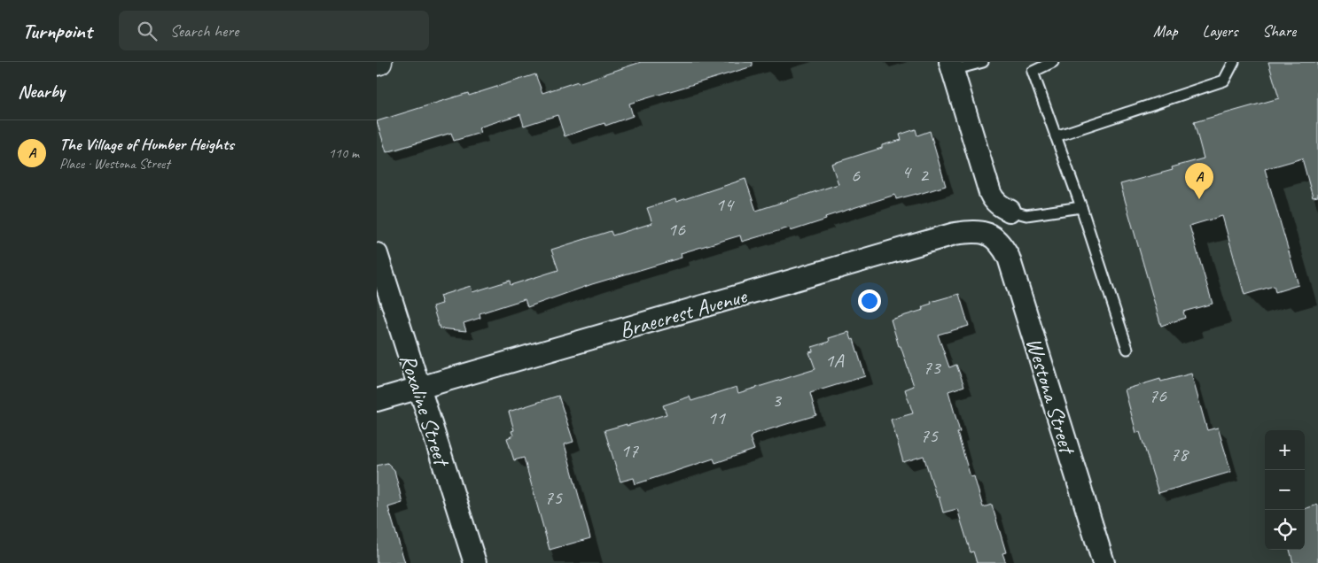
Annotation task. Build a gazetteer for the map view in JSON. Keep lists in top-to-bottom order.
{
  "streets": {
    "street": ["Braecrest Avenue", "Westona Street", "Roxaline Street"]
  },
  "crossings": [
    ["Braecrest Avenue", "Westona Street"],
    ["Braecrest Avenue", "Roxaline Street"]
  ],
  "house_numbers": [
    "4",
    "6",
    "2",
    "14",
    "16",
    "1A",
    "73",
    "76",
    "3",
    "11",
    "75",
    "17",
    "78",
    "75"
  ],
  "page": {
    "header": "Turnpoint",
    "search": "Search here",
    "nav": ["Map", "Layers", "Share"],
    "heading": "Nearby",
    "list": [
      {
        "mark": "A",
        "name": "The Village of Humber Heights",
        "note": "Place · Westona Street",
        "value": "110 m"
      }
    ],
    "pins": "A",
    "map_buttons": ["+", "−"]
  }
}
